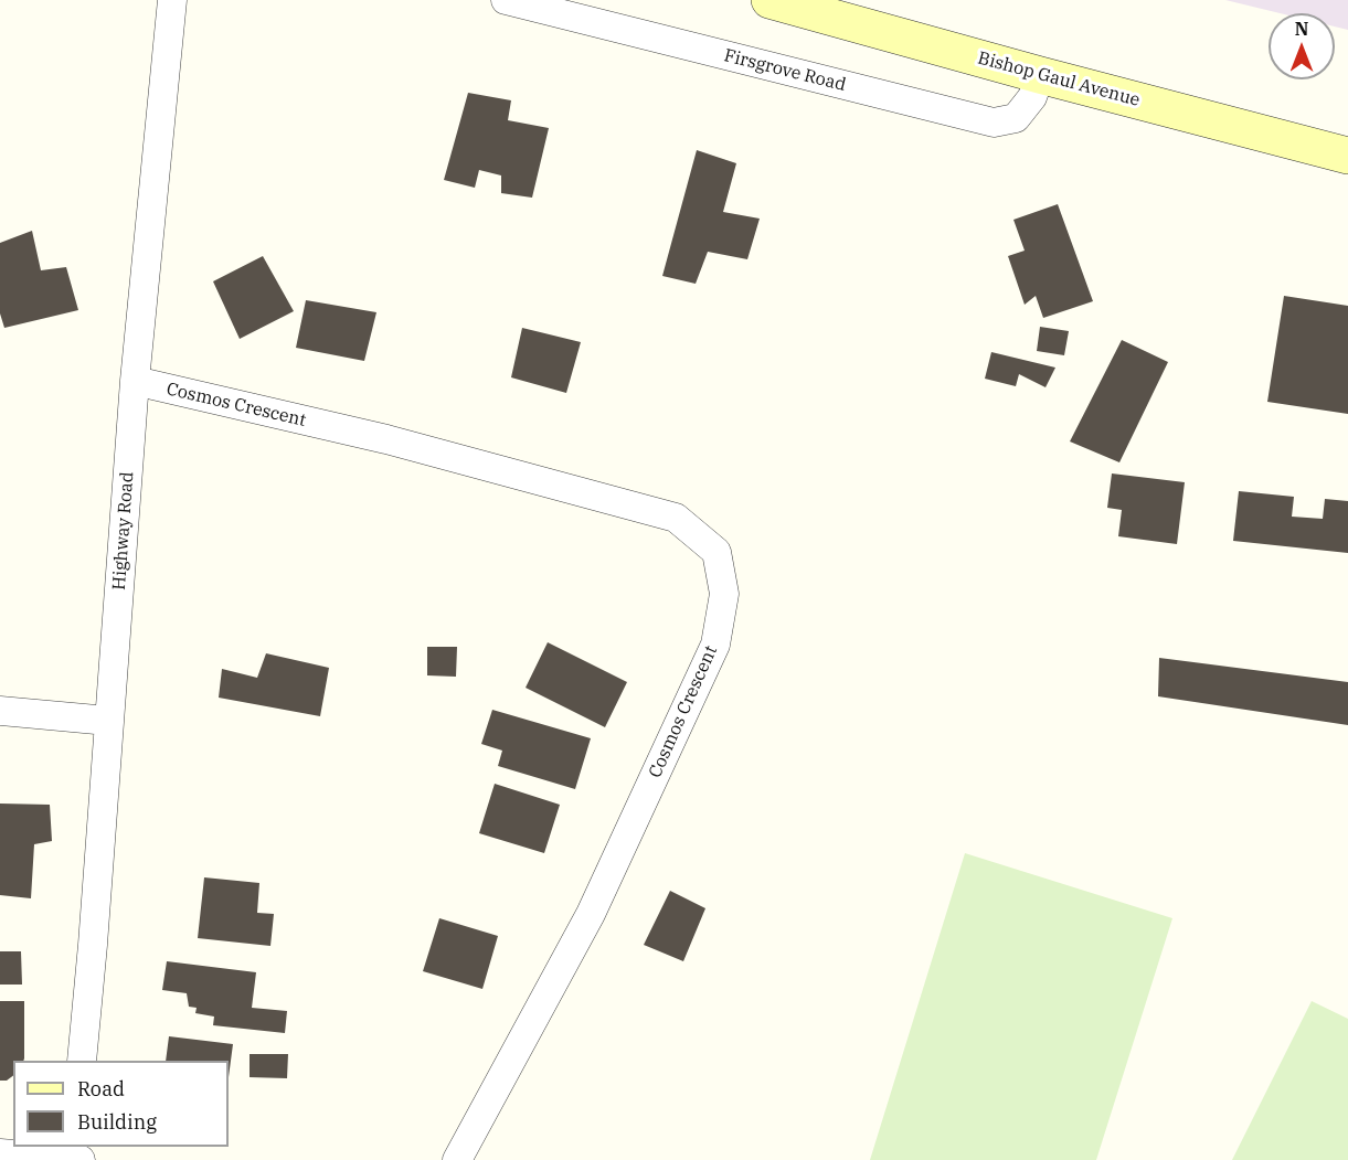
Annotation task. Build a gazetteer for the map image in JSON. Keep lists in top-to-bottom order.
{
  "streets": {
    "main road": ["Bishop Gaul Avenue"],
    "street": ["Firsgrove Road", "Cosmos Crescent", "Highway Road"]
  },
  "crossings": [
    ["Firsgrove Road", "Bishop Gaul Avenue"],
    ["Cosmos Crescent", "Highway Road"]
  ],
  "legend": ["Road", "Building"],
  "north": "top"
}
